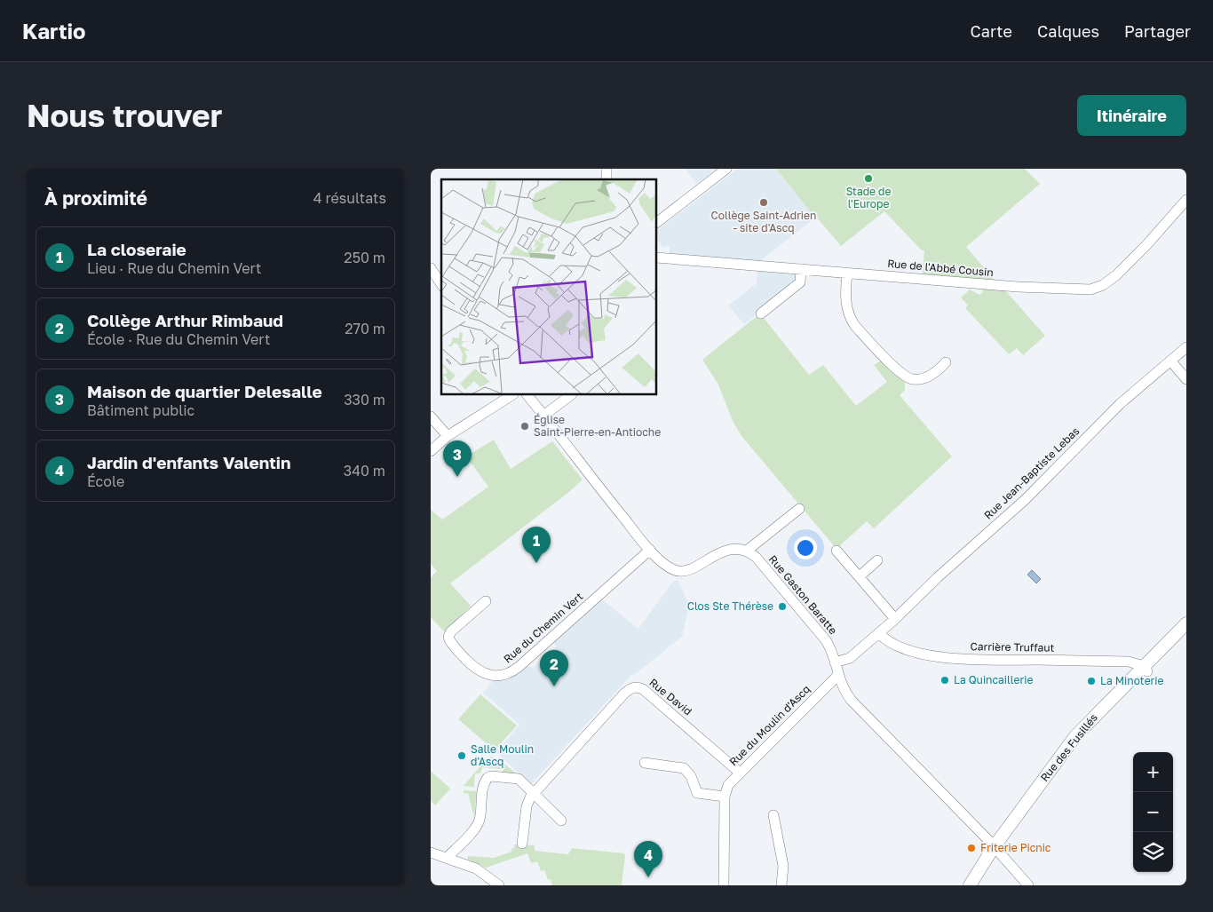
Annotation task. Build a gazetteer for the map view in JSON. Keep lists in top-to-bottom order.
{
  "streets": {
    "main road": ["Rue des Fusillés"],
    "street": [
      "Rue de l'Abbé Cousin",
      "Rue Jean-Baptiste Lebas",
      "Rue Gaston Baratte",
      "Rue du Chemin Vert",
      "Carrière Truffaut",
      "Rue David",
      "Rue du Moulin d'Ascq"
    ]
  },
  "crossings": [
    ["Rue Jean-Baptiste Lebas", "Rue Gaston Baratte"],
    ["Rue Jean-Baptiste Lebas", "Carrière Truffaut"],
    ["Rue Gaston Baratte", "Rue du Moulin d'Ascq"],
    ["Rue Gaston Baratte", "Rue des Fusillés"],
    ["Carrière Truffaut", "Rue des Fusillés"],
    ["Rue David", "Rue du Moulin d'Ascq"]
  ],
  "places": [
    "Stade de l'Europe",
    "Collège Saint-Adrien - site d'Ascq",
    "Église Saint-Pierre-en-Antioche",
    "Clos Ste Thérèse",
    "La Quincaillerie",
    "La Minoterie",
    "Salle Moulin d'Ascq",
    "Friterie Picnic"
  ],
  "page": {
    "header": "Kartio",
    "nav": ["Carte", "Calques", "Partager"],
    "buttons": "Itinéraire",
    "title": "Nous trouver",
    "heading": ["À proximité", "4 résultats"],
    "list": [
      {
        "mark": "1",
        "name": "La closeraie",
        "note": "Lieu · Rue du Chemin Vert",
        "value": "250 m"
      },
      {
        "mark": "2",
        "name": "Collège Arthur Rimbaud",
        "note": "École · Rue du Chemin Vert",
        "value": "270 m"
      },
      {
        "mark": "3",
        "name": "Maison de quartier Delesalle",
        "note": "Bâtiment public",
        "value": "330 m"
      },
      {
        "mark": "4",
        "name": "Jardin d'enfants Valentin",
        "note": "École",
        "value": "340 m"
      }
    ],
    "pins": [
      "3",
      "1",
      "2",
      "4"
    ],
    "map_buttons": ["+", "−"]
  }
}
